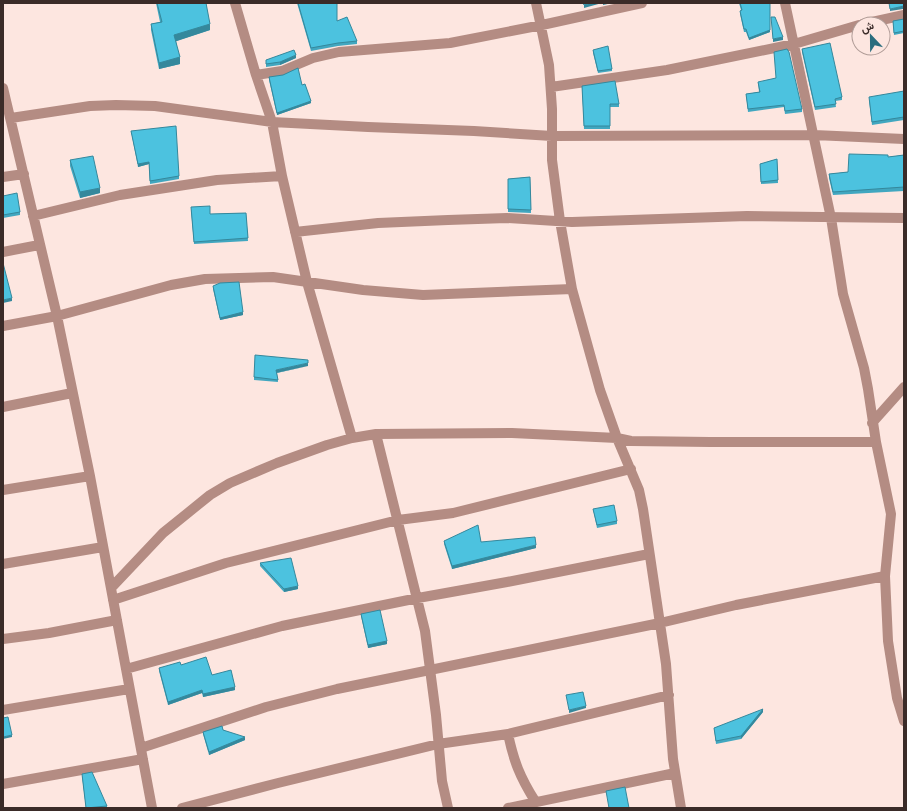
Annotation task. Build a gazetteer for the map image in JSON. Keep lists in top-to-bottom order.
{
  "north": "top"
}
